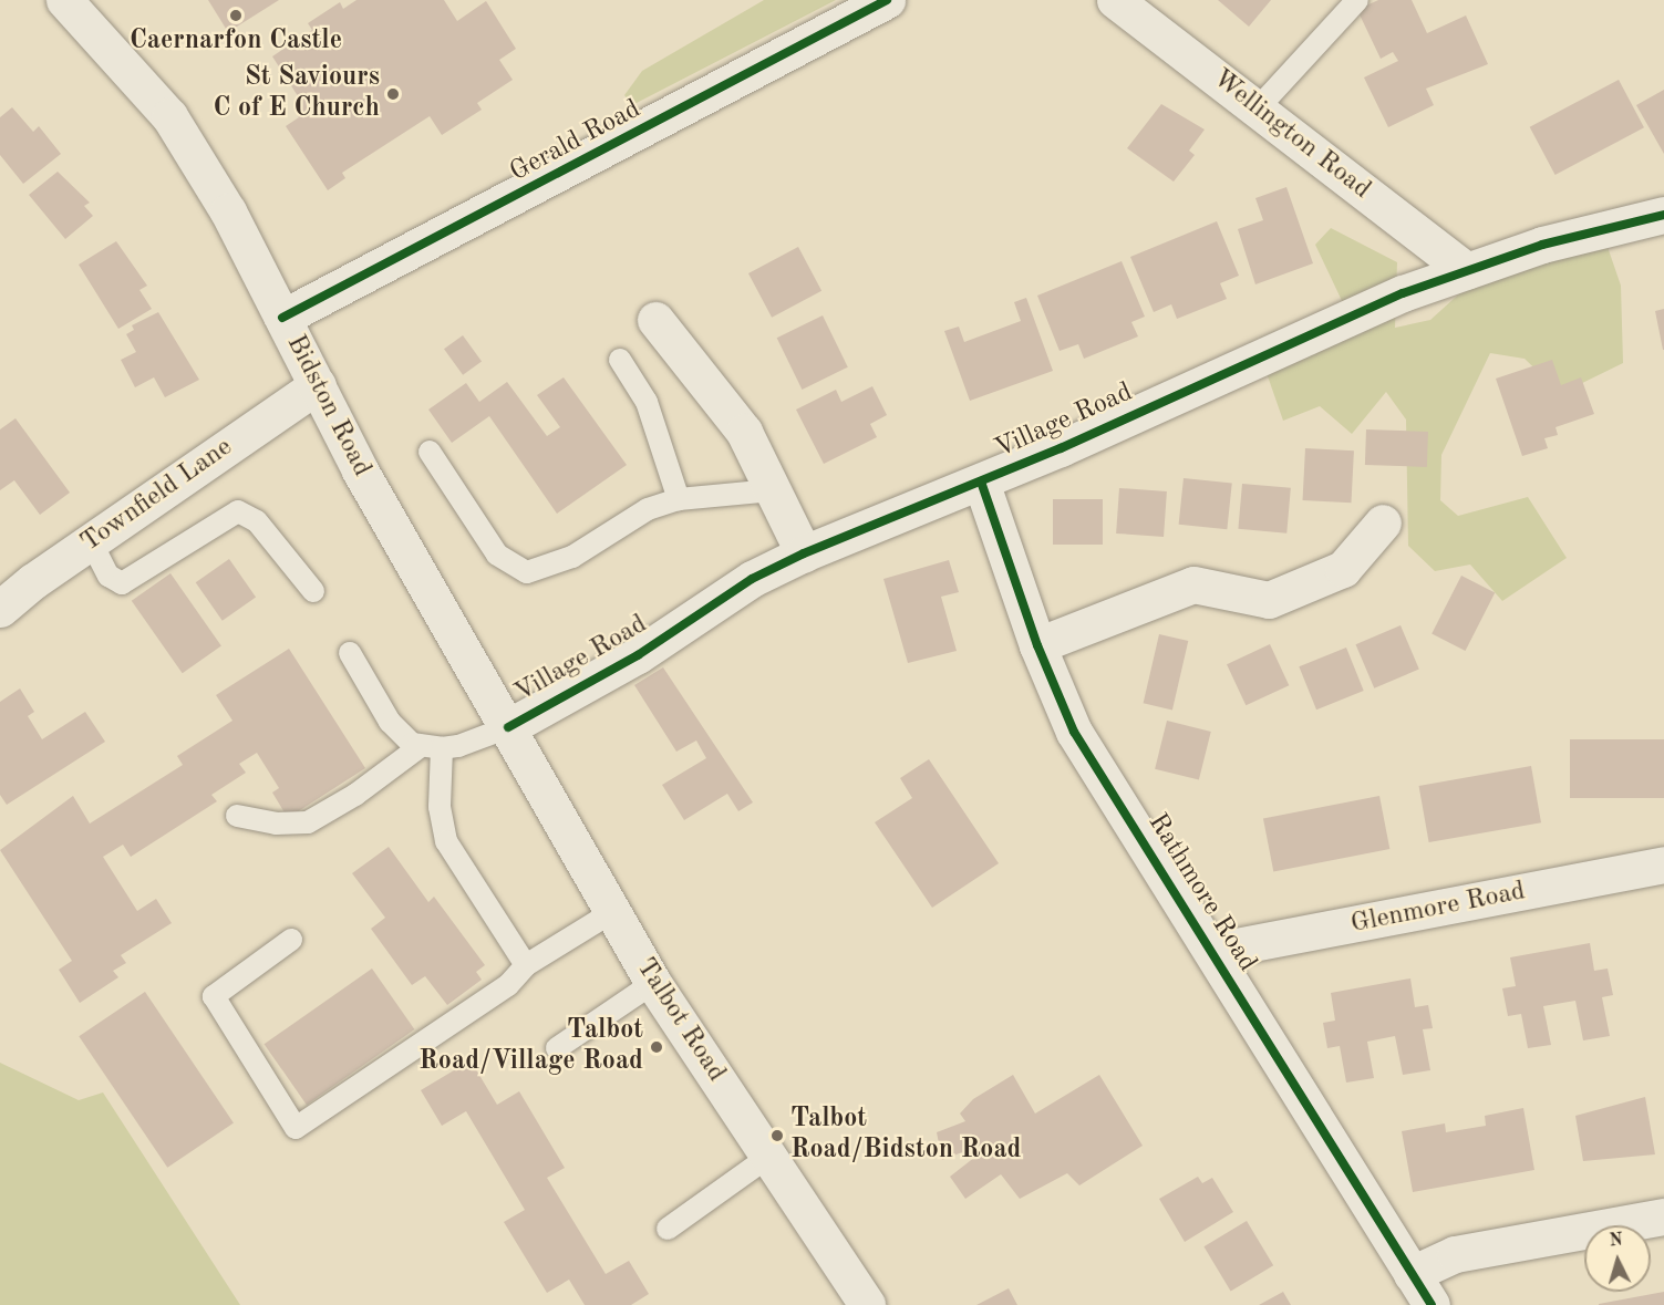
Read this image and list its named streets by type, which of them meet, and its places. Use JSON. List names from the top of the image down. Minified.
{"streets":{"street":["Wellington Road","Gerald Road","Bidston Road","Village Road","Townfield Lane","Rathmore Road","Glenmore Road","Talbot Road"]},"crossings":[["Wellington Road","Village Road"],["Gerald Road","Bidston Road"],["Bidston Road","Village Road"],["Bidston Road","Townfield Lane"],["Bidston Road","Talbot Road"],["Village Road","Rathmore Road"],["Village Road","Talbot Road"],["Rathmore Road","Glenmore Road"]],"places":["Caernarfon Castle","St Saviours C of E Church","Talbot Road/Village Road","Talbot Road/Bidston Road"],"north":"top"}
